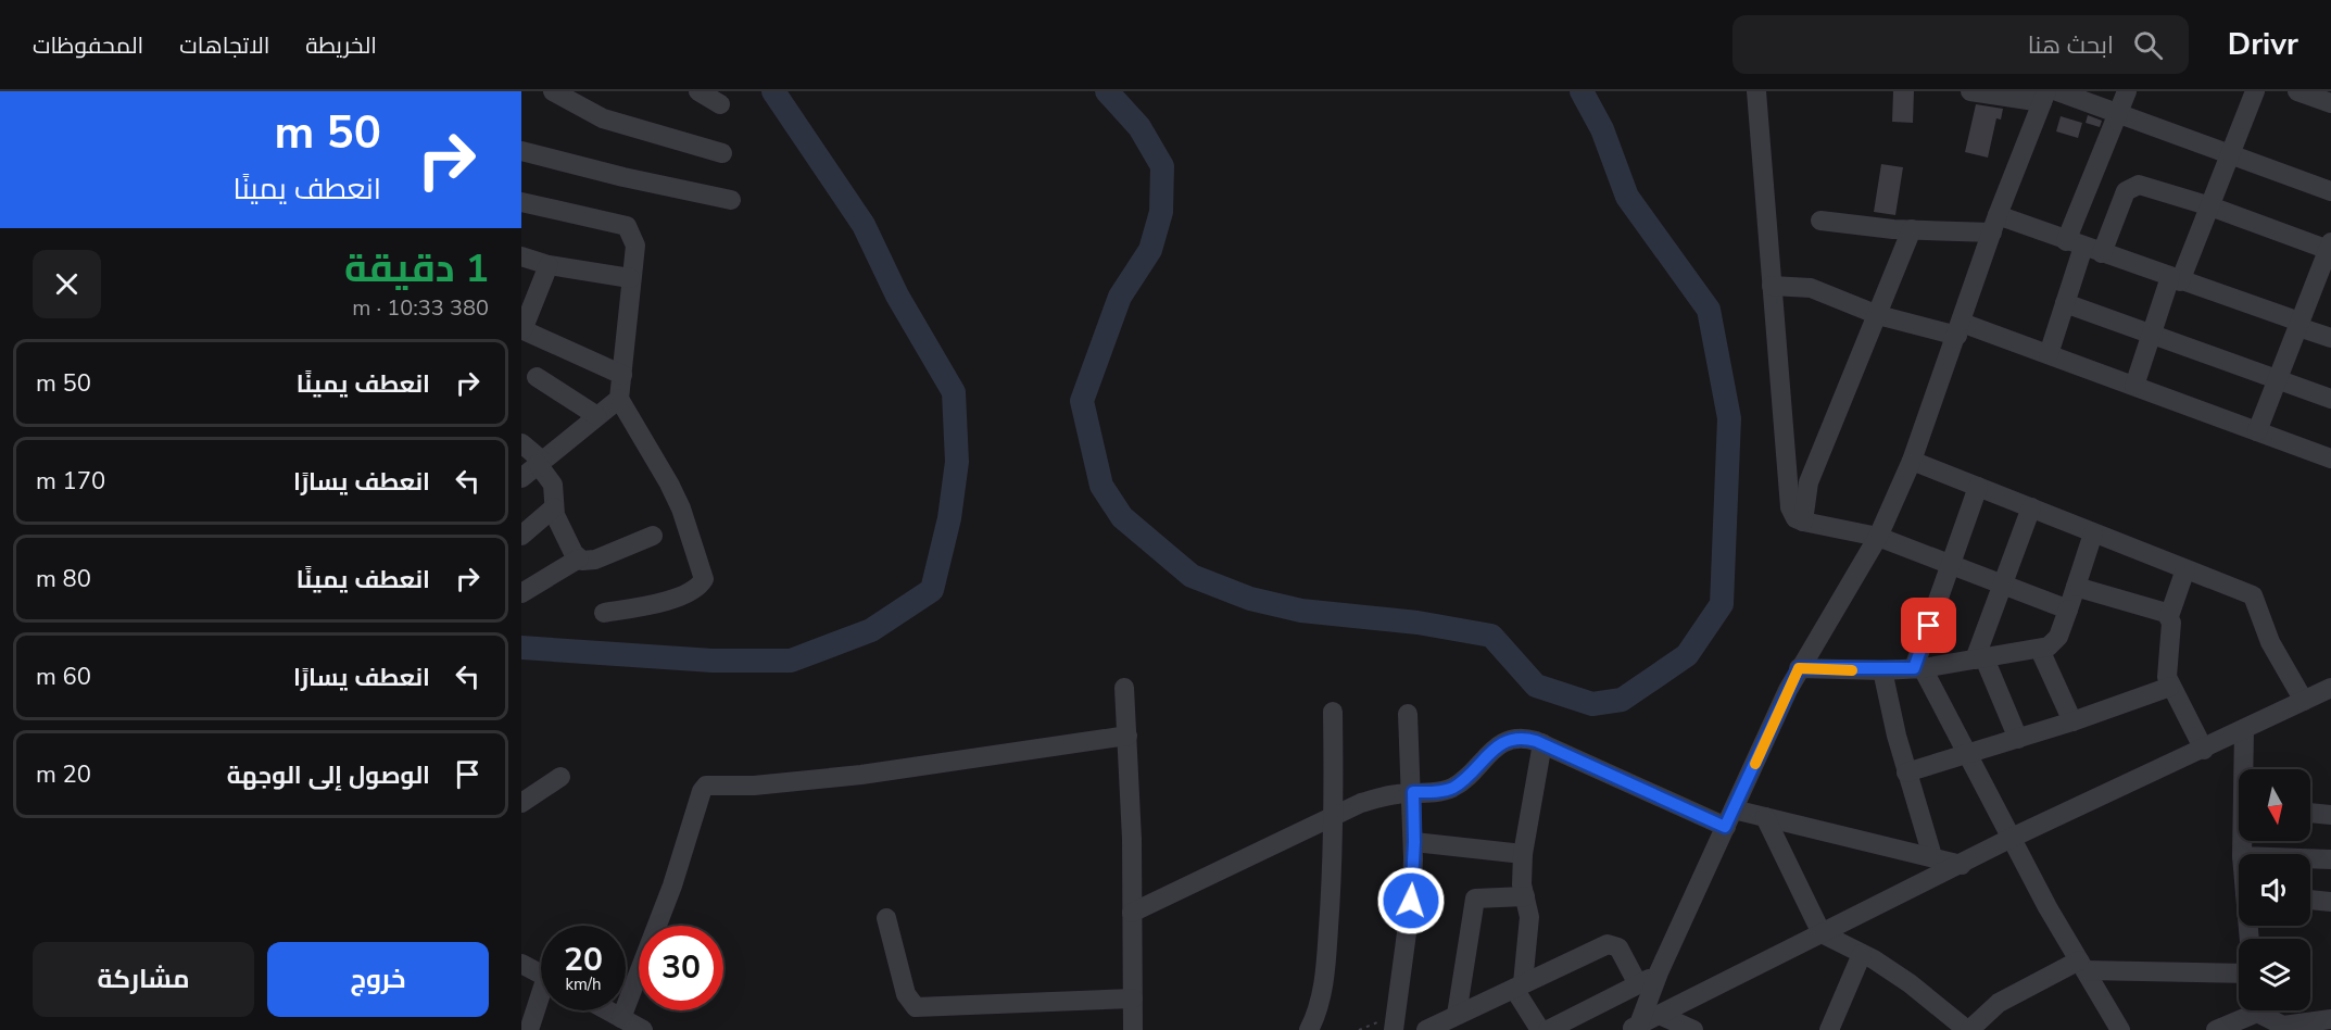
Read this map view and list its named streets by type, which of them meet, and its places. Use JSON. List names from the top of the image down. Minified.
{"north":"bottom","page":{"header":"Drivr","search":"ابحث هنا","nav":["الخريطة","الاتجاهات","المحفوظات"],"turn":["50 m","انعطف يمينًا"],"heading":["1 دقيقة","380 m · 10:33"],"list":[{"name":"انعطف يمينًا","value":"50 m"},{"name":"انعطف يسارًا","value":"170 m"},{"name":"انعطف يمينًا","value":"80 m"},{"name":"انعطف يسارًا","value":"60 m"},{"name":"الوصول إلى الوجهة","value":"20 m"}],"speed":"20 km/h","limit":"30","buttons":["خروج","مشاركة"]}}
